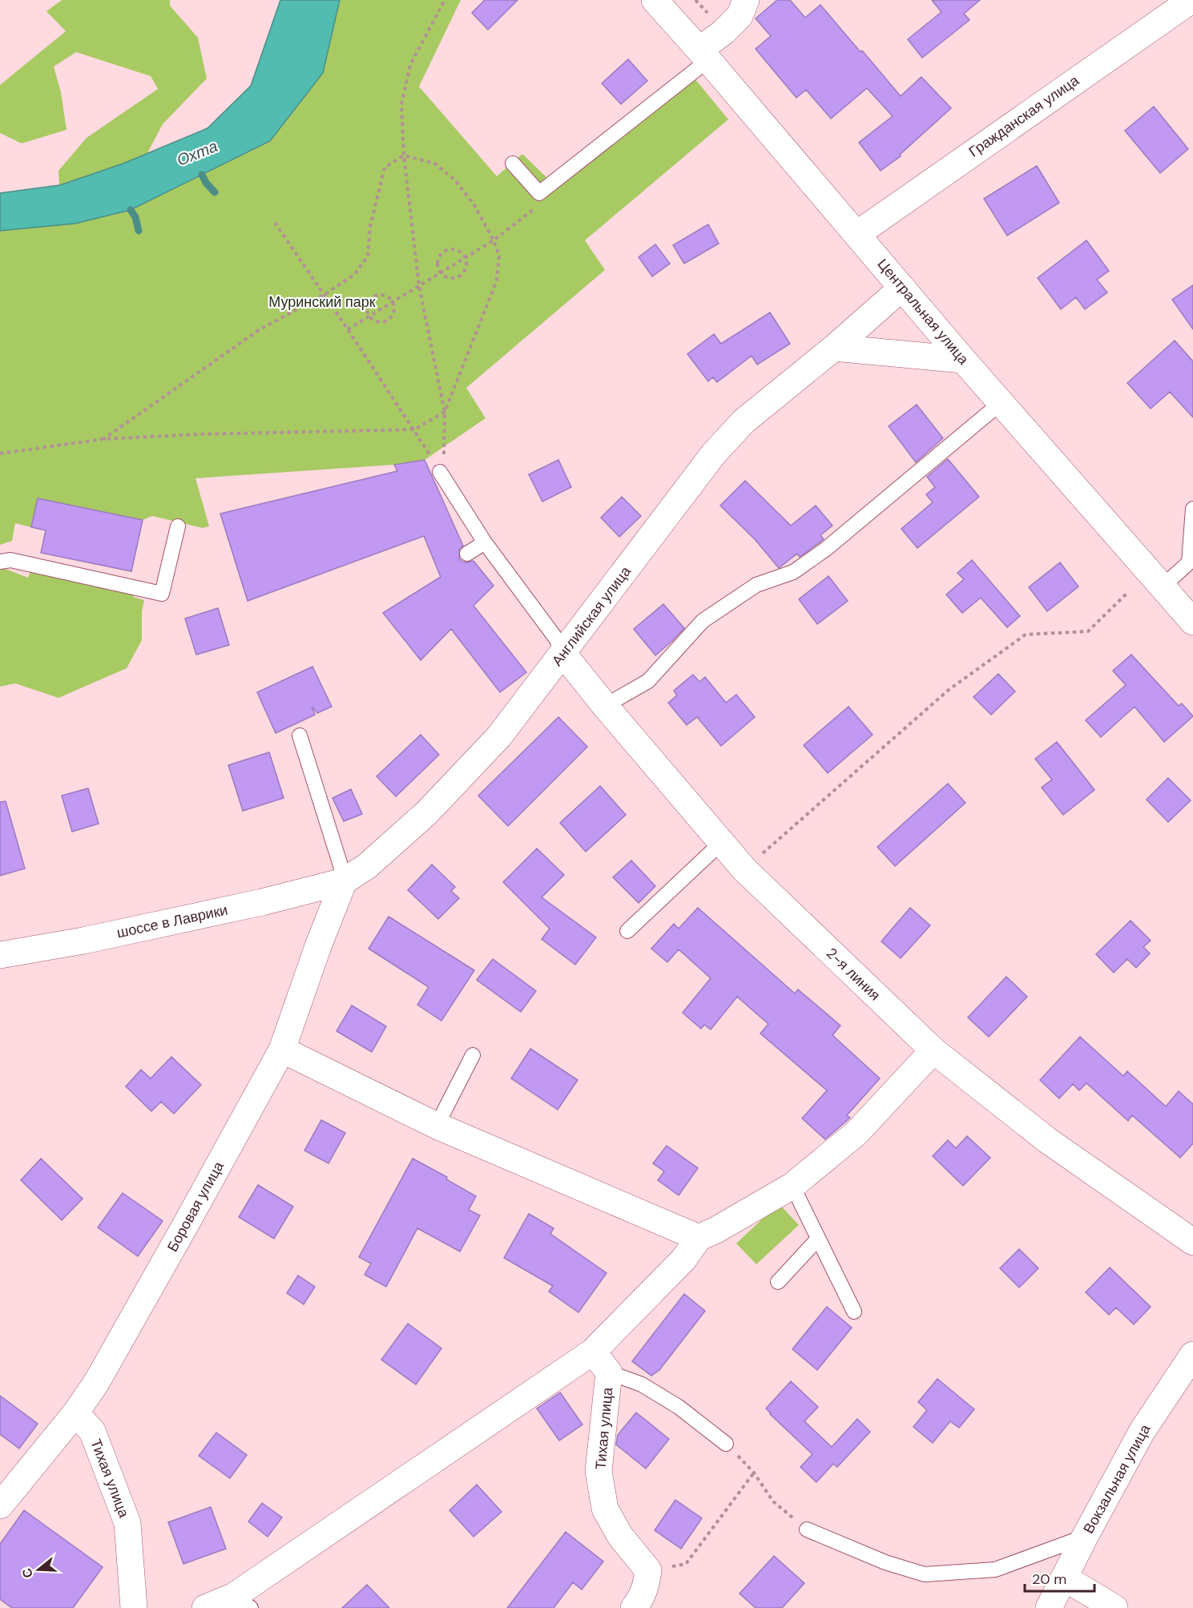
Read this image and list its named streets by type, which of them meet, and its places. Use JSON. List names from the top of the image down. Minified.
{"streets":{"street":["Гражданская улица","Центральная улица","Английская улица","шоссе в Лаврики","2-я линия","Боровая улица","Тихая улица","Вокзальная улица"]},"crossings":[["Гражданская улица","Центральная улица"],["Центральная улица","Английская улица"],["Английская улица","шоссе в Лаврики"],["Английская улица","2-я линия"],["Английская улица","Боровая улица"],["шоссе в Лаврики","Боровая улица"],["Боровая улица","Тихая улица"]],"water":["Охта"],"parks":["Муринский парк"],"scale_bar":"20 m","north":"left"}
